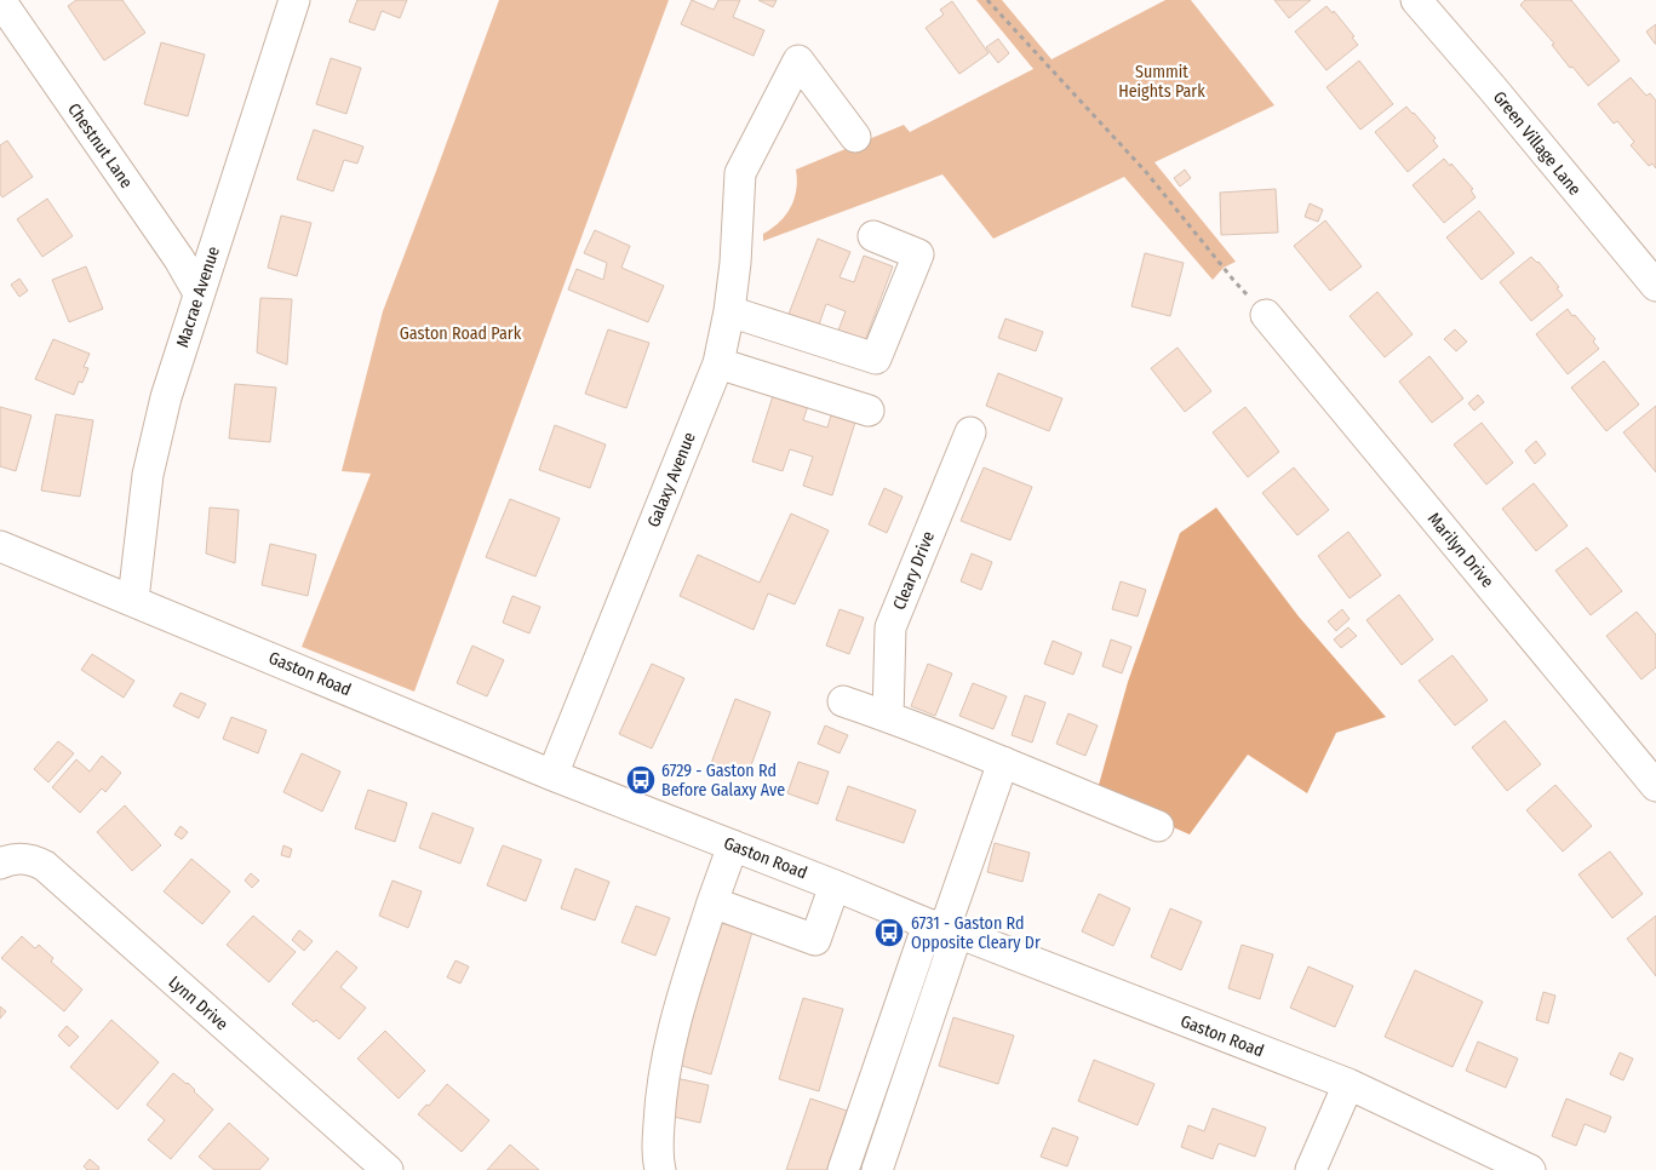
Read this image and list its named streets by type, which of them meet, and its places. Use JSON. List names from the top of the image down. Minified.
{"streets":{"street":["Green Village Lane","Chestnut Lane","Macrae Avenue","Galaxy Avenue","Marilyn Drive","Cleary Drive","Gaston Road","Lynn Drive"]},"crossings":[["Chestnut Lane","Macrae Avenue"],["Macrae Avenue","Gaston Road"],["Galaxy Avenue","Gaston Road"]],"parks":["Summit Heights Park","Gaston Road Park"],"places":{"bus stop":["6729 - Gaston Rd Before Galaxy Ave","6731 - Gaston Rd Opposite Cleary Dr"]}}
